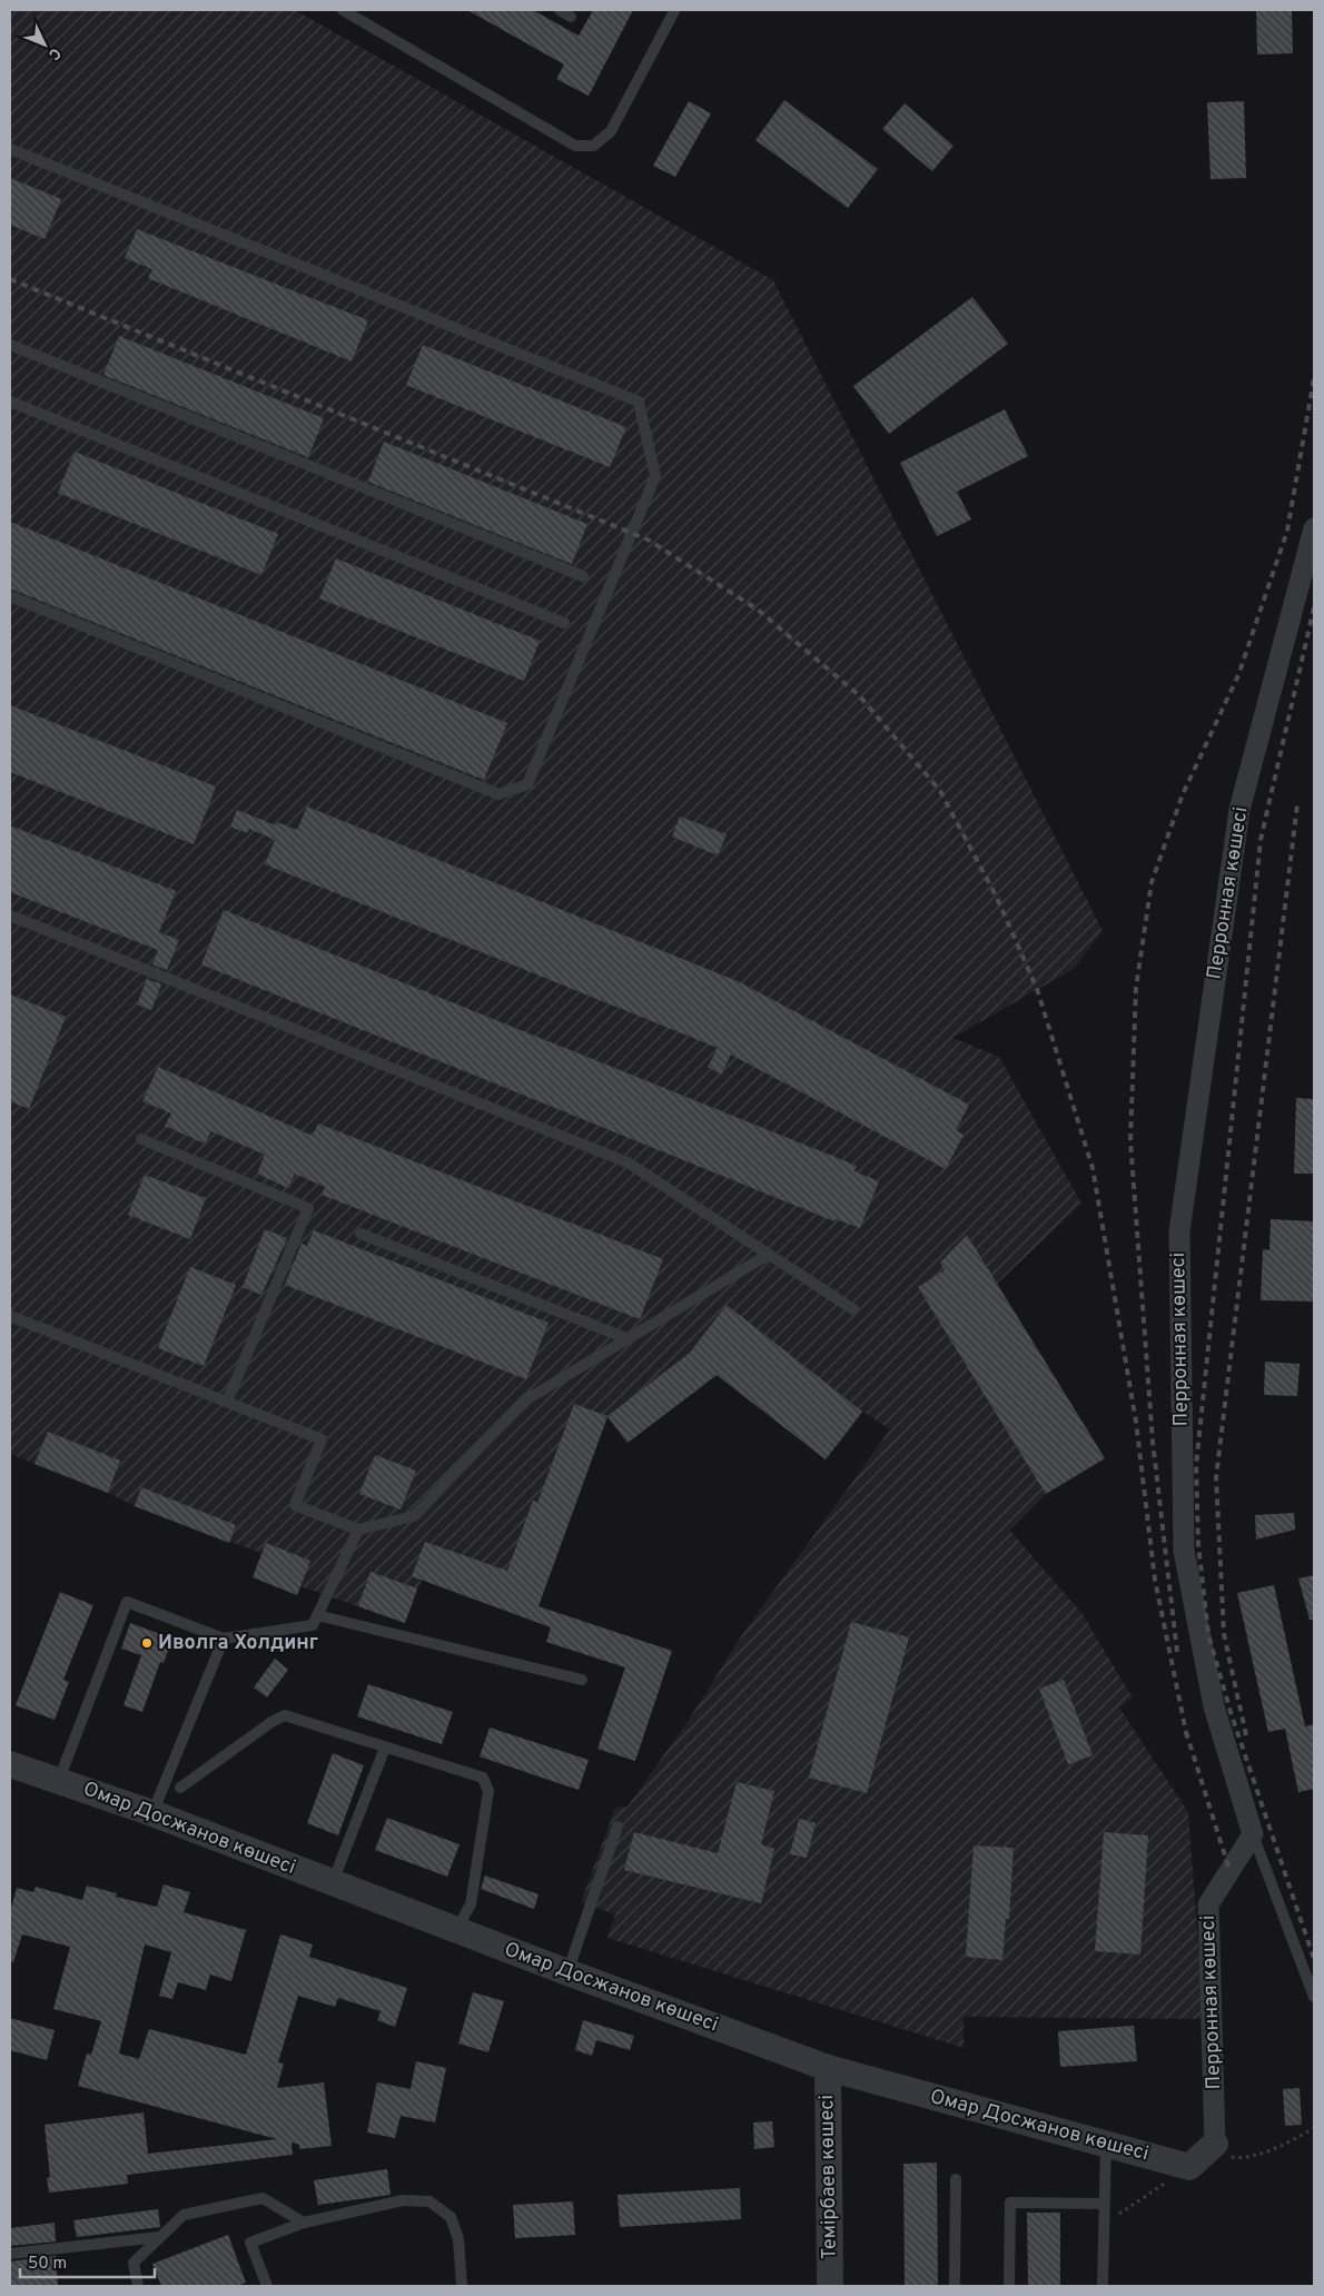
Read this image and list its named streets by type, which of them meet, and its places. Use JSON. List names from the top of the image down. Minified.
{"streets":{"street":["Перронная көшесі","Омар Досжанов көшесі","Темірбаев көшесі"]},"crossings":[["Омар Досжанов көшесі","Темірбаев көшесі"]],"places":["Иволга Холдинг"],"scale_bar":"50 m","north":"bottom right"}
